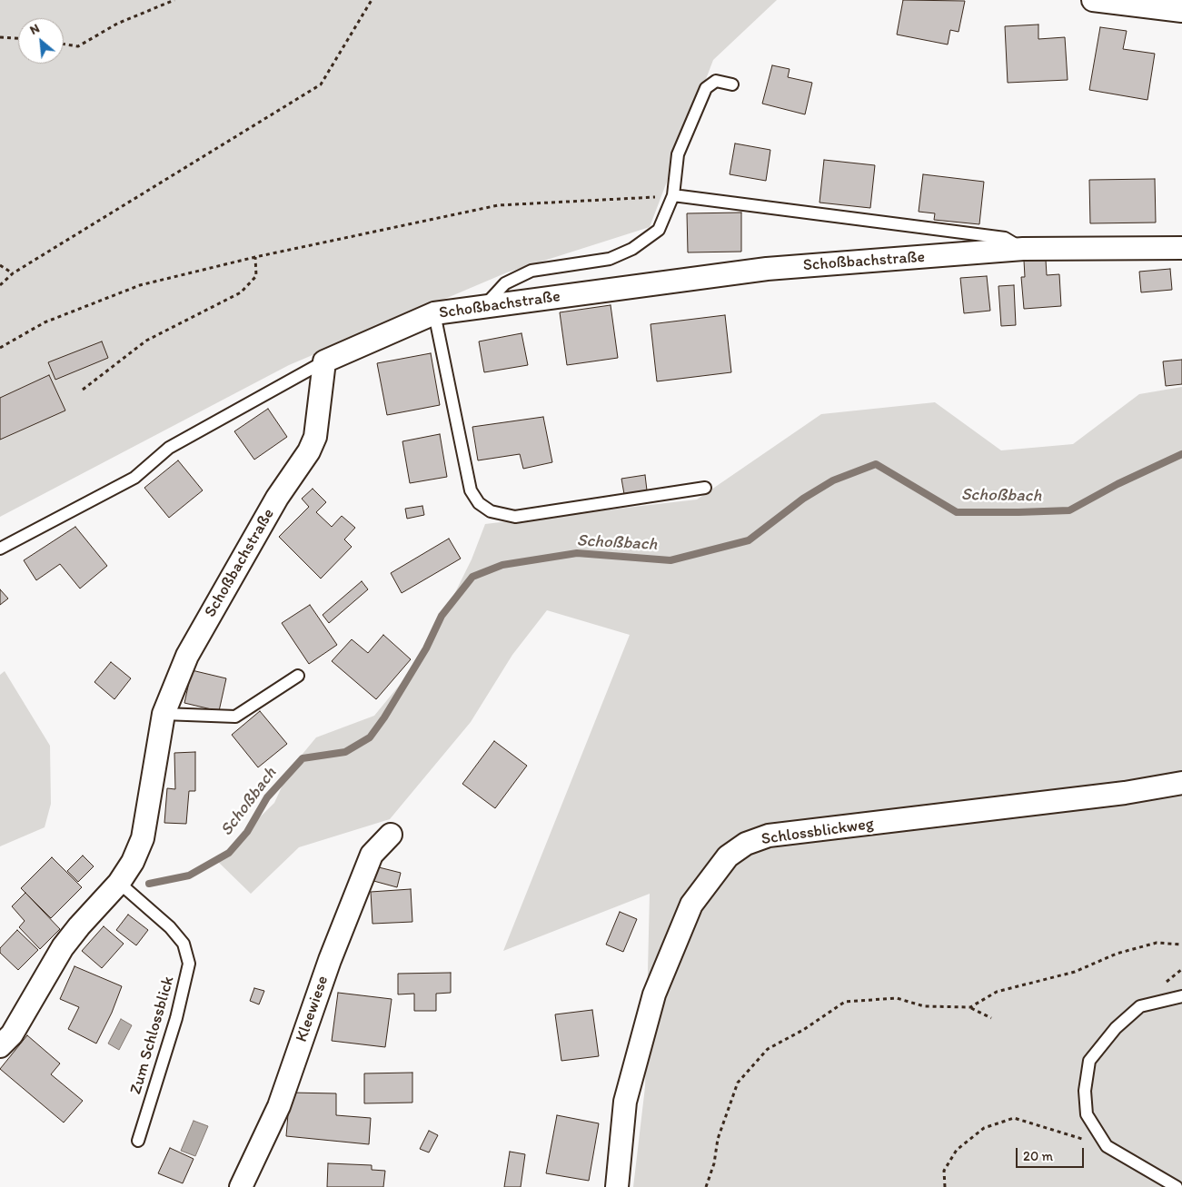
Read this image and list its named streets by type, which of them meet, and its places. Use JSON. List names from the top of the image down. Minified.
{"streets":{"street":["Schoßbachstraße","Schlossblickweg","Kleewiese"],"lane":["Zum Schlossblick"]},"crossings":[["Schoßbachstraße","Zum Schlossblick"]],"water":["Schoßbach"],"scale_bar":"20 m","north":"top left"}
